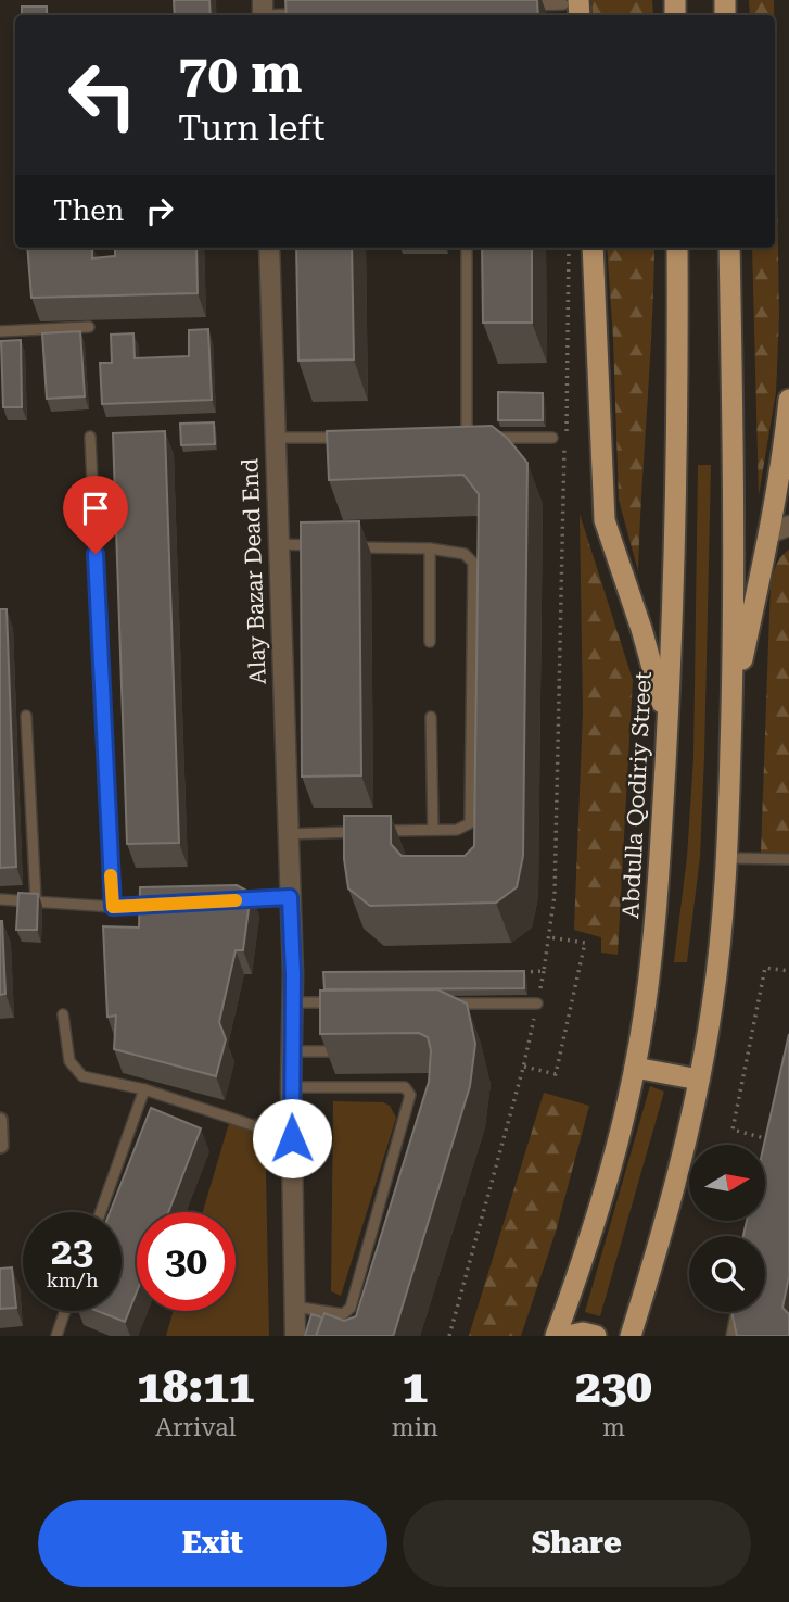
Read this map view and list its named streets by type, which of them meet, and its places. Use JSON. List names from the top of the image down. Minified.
{"streets":{"main road":["Abdulla Qodiriy Street"],"street":["Alay Bazar Dead End"]},"north":"right","page":{"turn":["70 m","Turn left"],"then":"Then","speed":"23 km/h","limit":"30","eta":["18:11","Arrival","1","min","230","m"],"buttons":["Exit","Share"]}}
